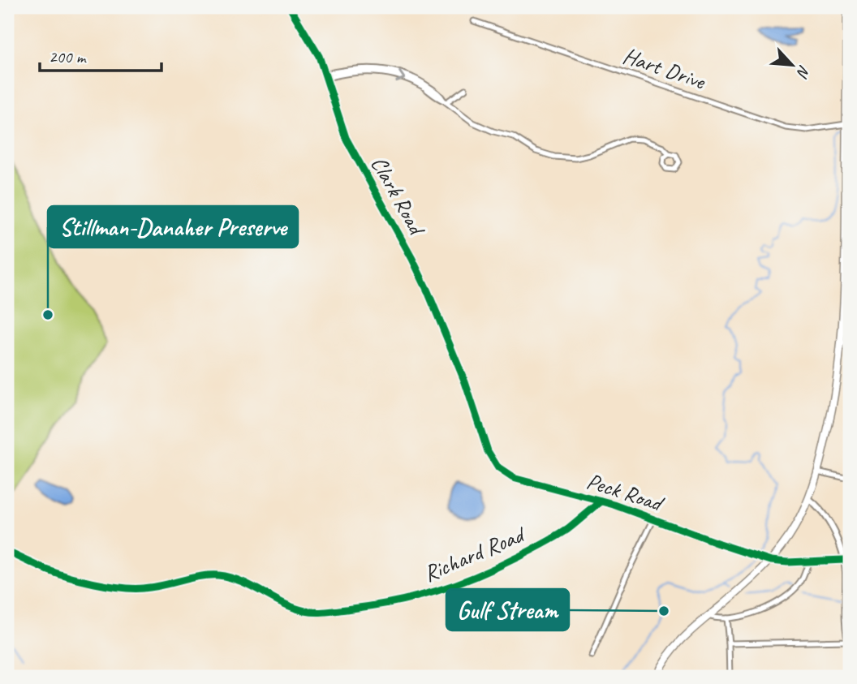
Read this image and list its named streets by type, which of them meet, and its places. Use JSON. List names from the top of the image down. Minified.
{"streets":{"street":["Hart Drive","Clark Road","Peck Road","Richard Road"]},"crossings":[["Clark Road","Peck Road"],["Peck Road","Richard Road"]],"places":["Stillman-Danaher Preserve","Gulf Stream"],"scale_bar":"200 m","north":"bottom right"}
